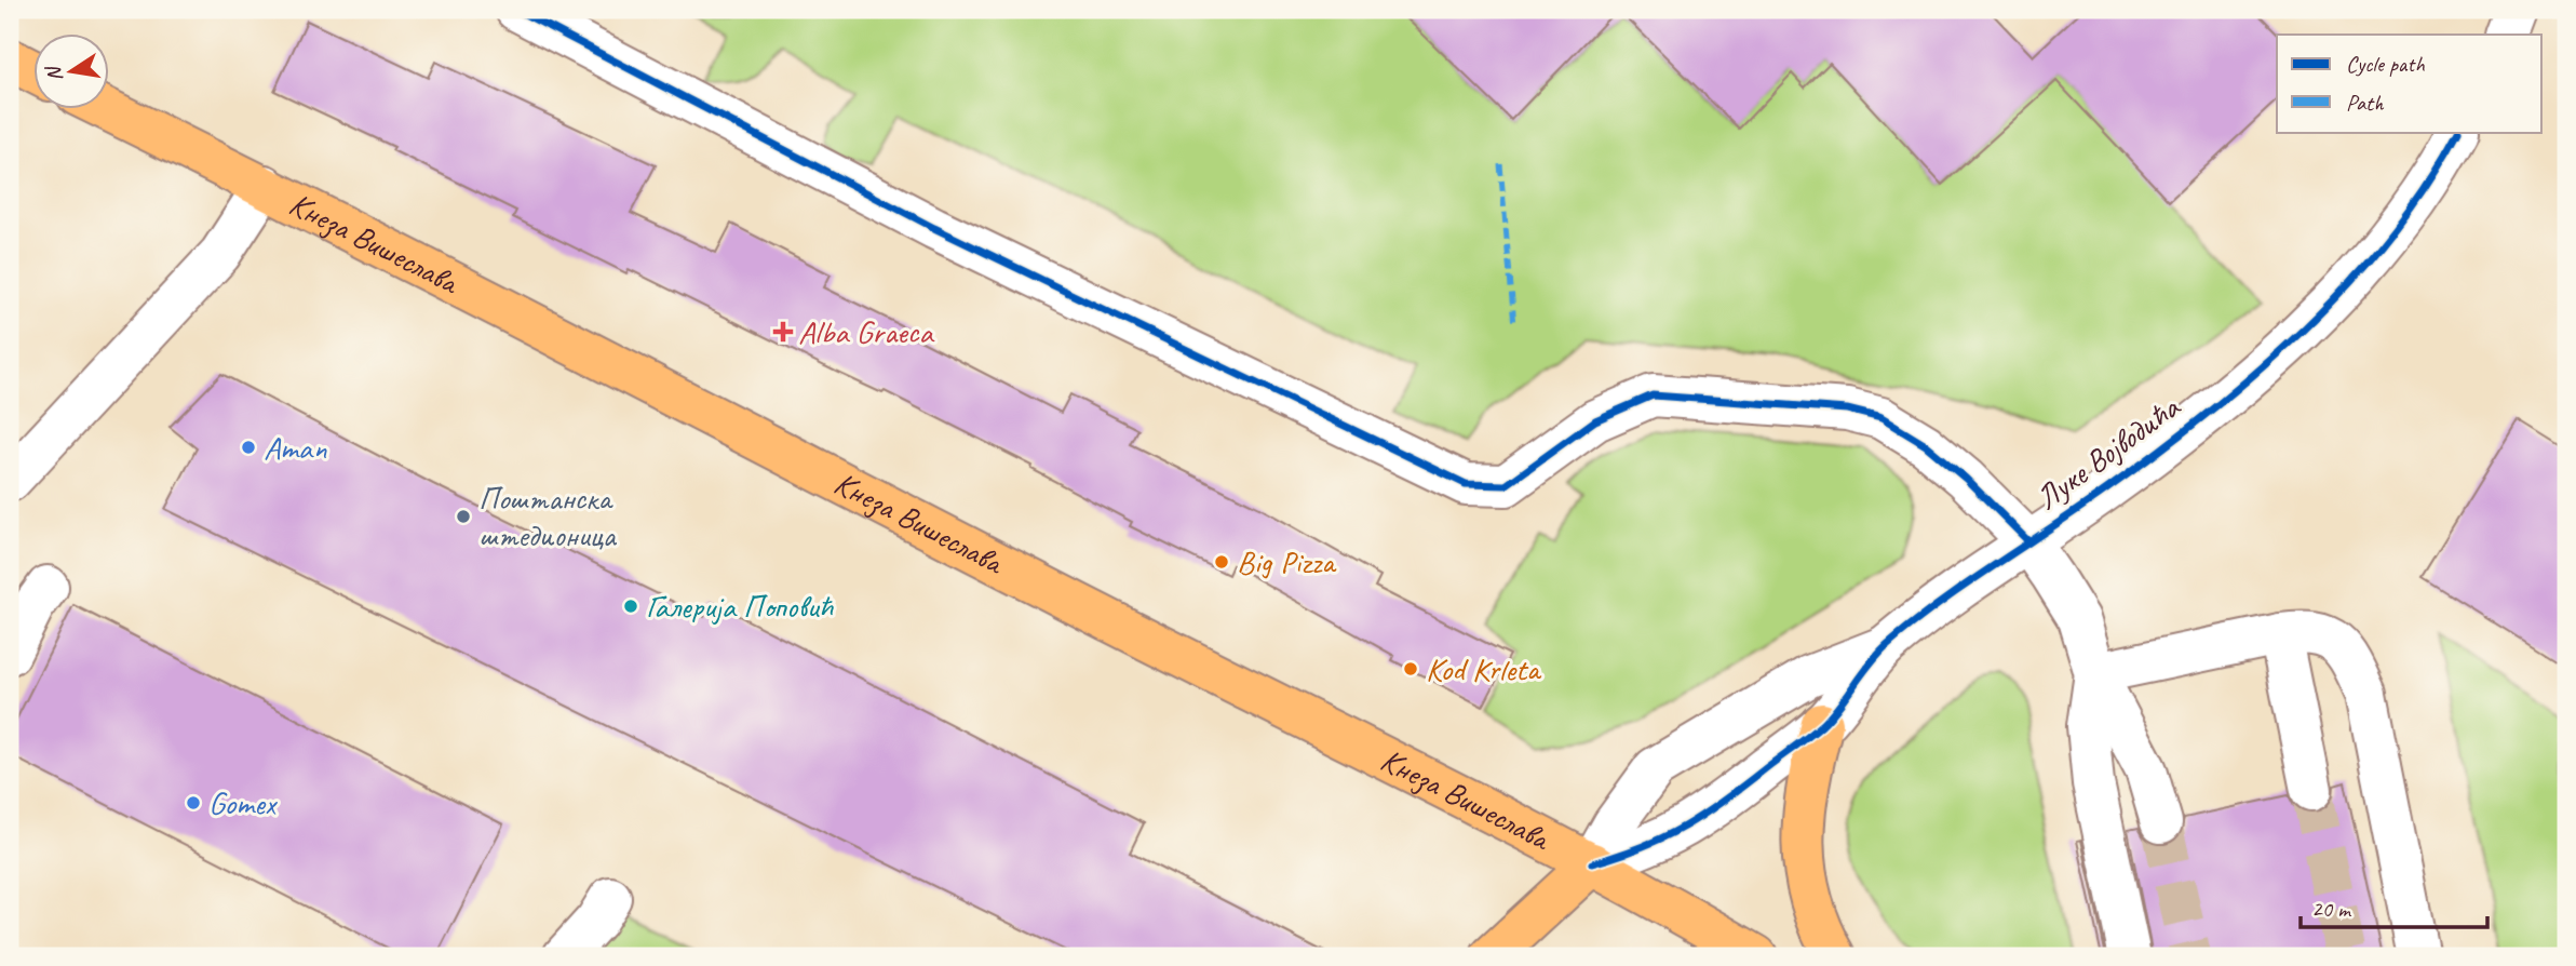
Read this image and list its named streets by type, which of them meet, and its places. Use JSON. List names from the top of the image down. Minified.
{"streets":{"main road":["Кнеза Вишеслава"],"street":["Луке Војводића"]},"crossings":[["Кнеза Вишеслава","Луке Војводића"]],"places":{"health":["Alba Graeca"],"other":["Aman","Поштанска штедионица","Big Pizza","Галерија Поповић","Kod Krleta","Gomex"]},"legend":["Cycle path","Path"],"scale_bar":"20 m","north":"left"}
